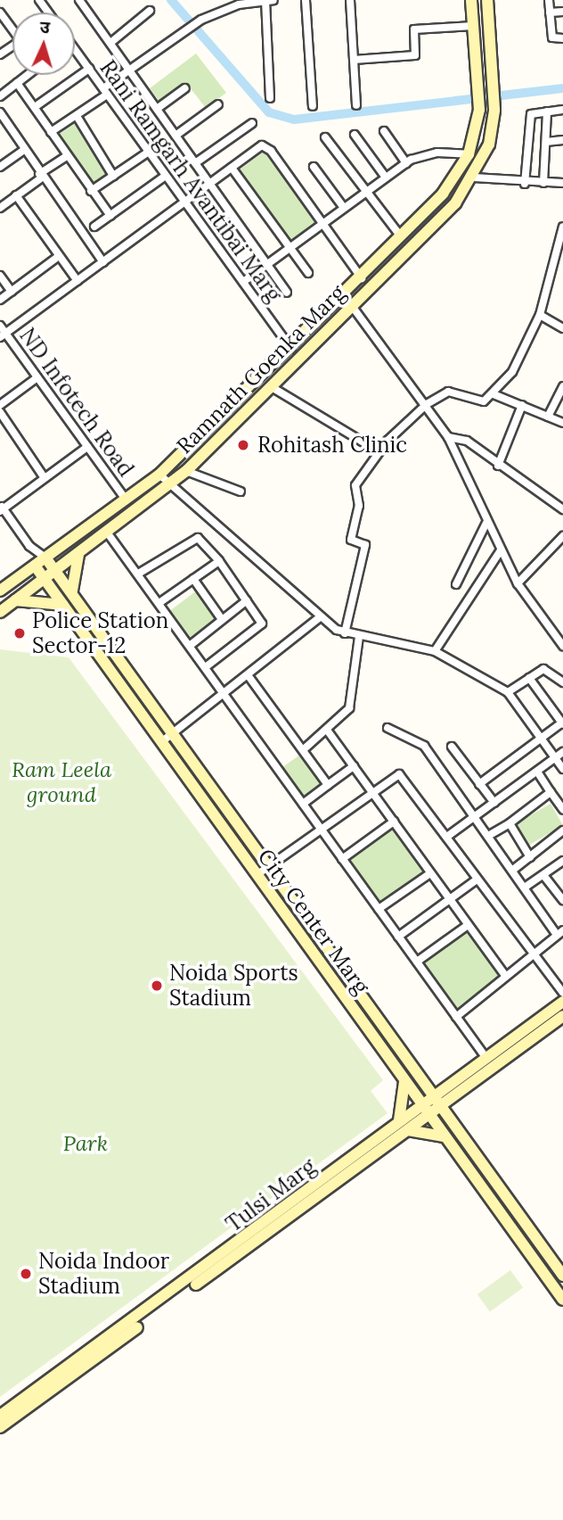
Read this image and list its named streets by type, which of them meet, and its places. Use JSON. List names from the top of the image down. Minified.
{"streets":{"street":["Rani Ramgarh Avantibai Marg","Ramnath Goenka Marg","ND Infotech Road","City Center Marg","Tulsi Marg"]},"crossings":[["Rani Ramgarh Avantibai Marg","Ramnath Goenka Marg"],["Ramnath Goenka Marg","ND Infotech Road"],["Ramnath Goenka Marg","City Center Marg"],["City Center Marg","Tulsi Marg"]],"parks":["Ram Leela ground","Park"],"places":["Rohitash Clinic","Police Station Sector-12","Noida Sports Stadium","Noida Indoor Stadium"],"north":"top"}
